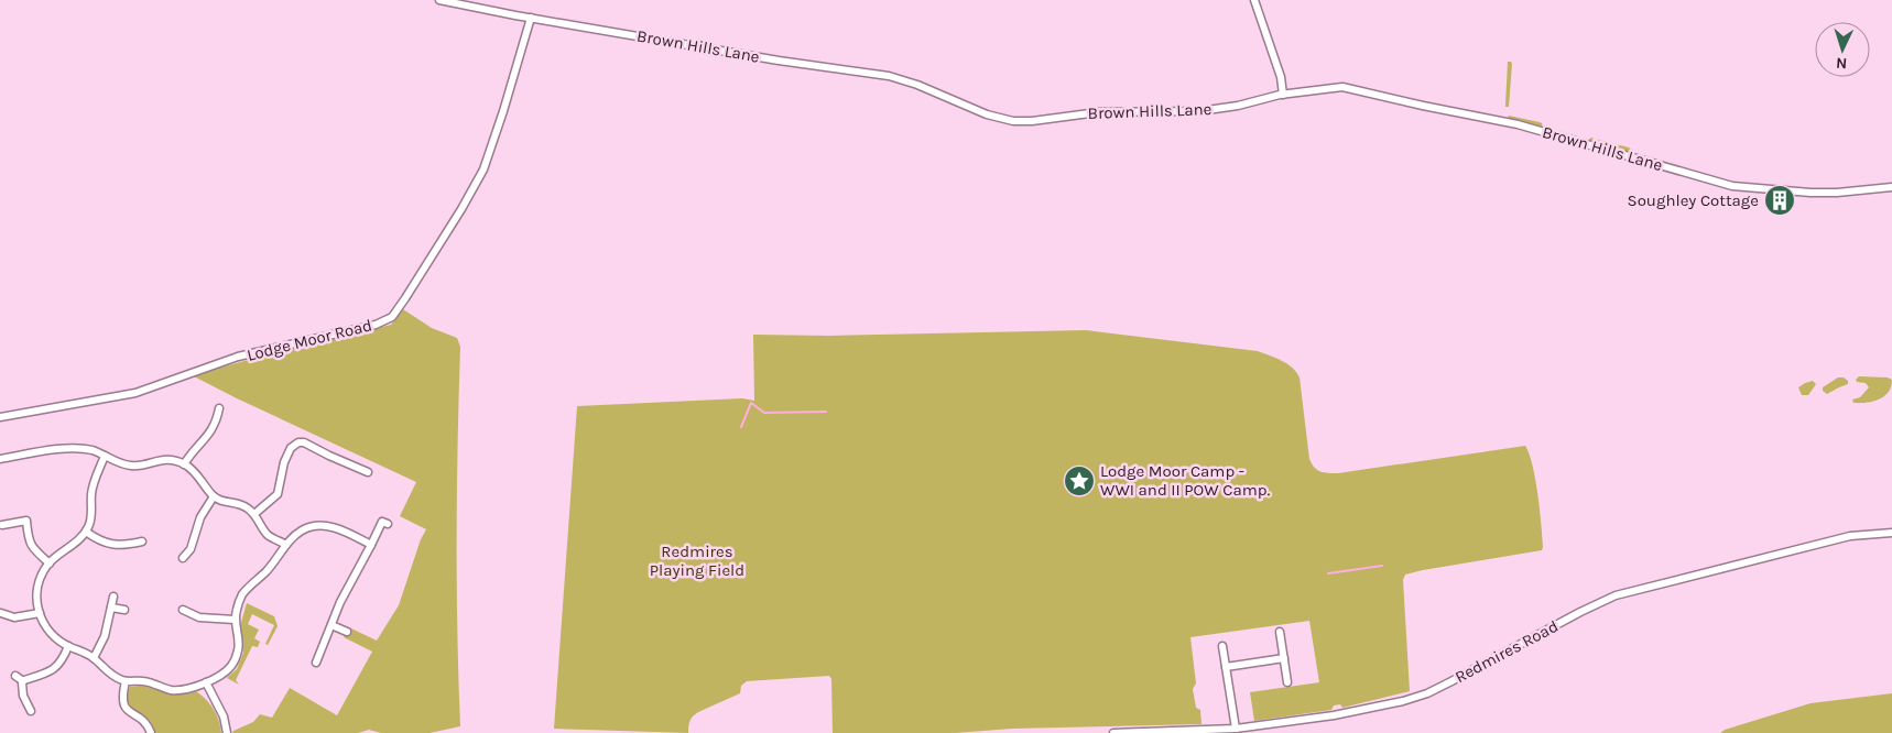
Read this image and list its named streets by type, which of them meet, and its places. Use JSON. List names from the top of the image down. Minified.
{"streets":{"street":["Brown Hills Lane","Lodge Moor Road","Redmires Road"]},"crossings":[["Brown Hills Lane","Lodge Moor Road"]],"parks":["Redmires Playing Field"],"places":{"building":["Soughley Cottage"],"place":["Lodge Moor Camp - WWI and II POW Camp."]},"north":"bottom"}
